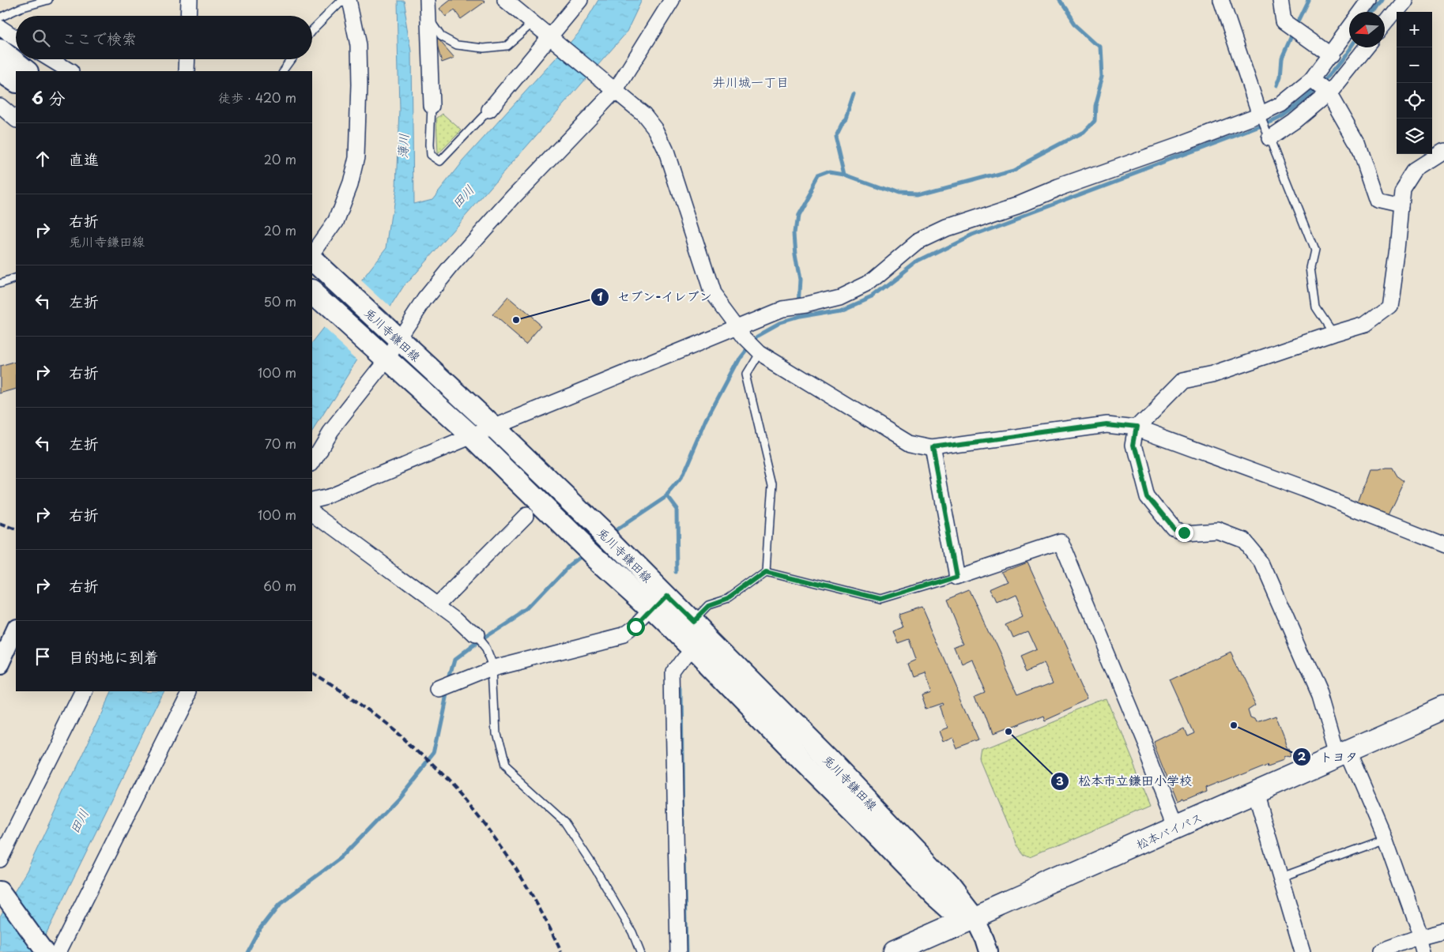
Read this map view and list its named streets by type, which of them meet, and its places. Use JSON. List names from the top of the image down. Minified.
{"streets":{"highway":["松本バイパス"],"main road":["兎川寺鎌田線"]},"crossings":[["兎川寺鎌田線","松本バイパス"]],"districts":["井川城一丁目"],"water":["薄川","田川"],"places":["セブン-イレブン","トヨタ","松本市立鎌田小学校"],"north":"left","page":{"map_buttons":["+","−"],"search":"ここで検索","heading":["6 分","徒歩 · 420 m"],"list":[["直進","20 m"],["右折","兎川寺鎌田線","20 m"],["左折","50 m"],["右折","100 m"],["左折","70 m"],["右折","100 m"],["右折","60 m"],"目的地に到着"]}}
